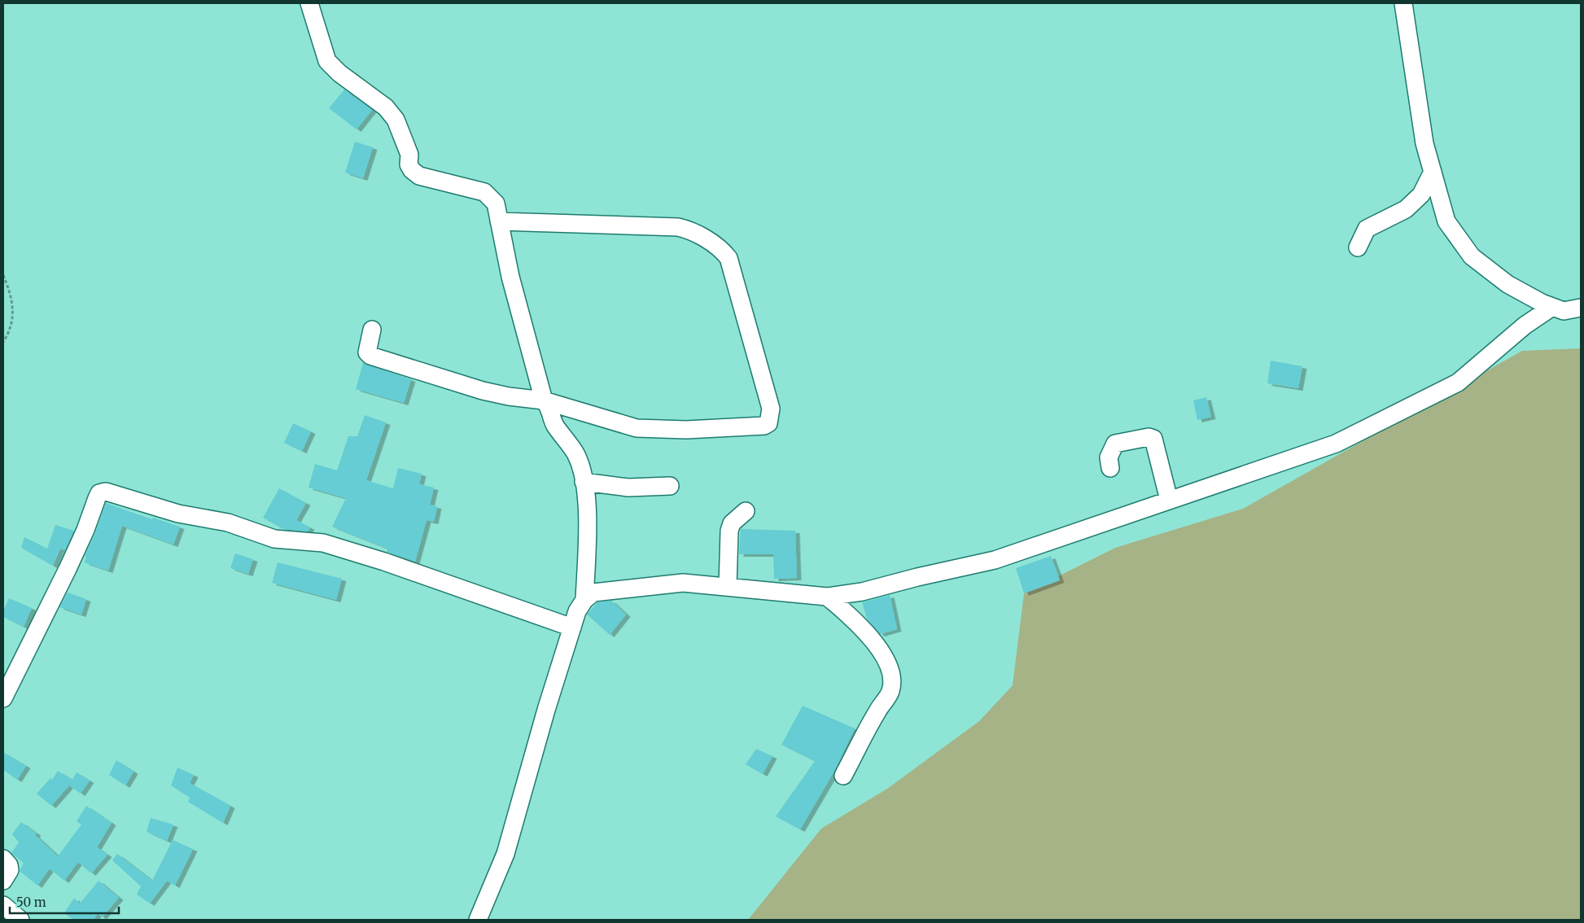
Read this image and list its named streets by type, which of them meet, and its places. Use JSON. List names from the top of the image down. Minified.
{"scale_bar":"50 m"}
